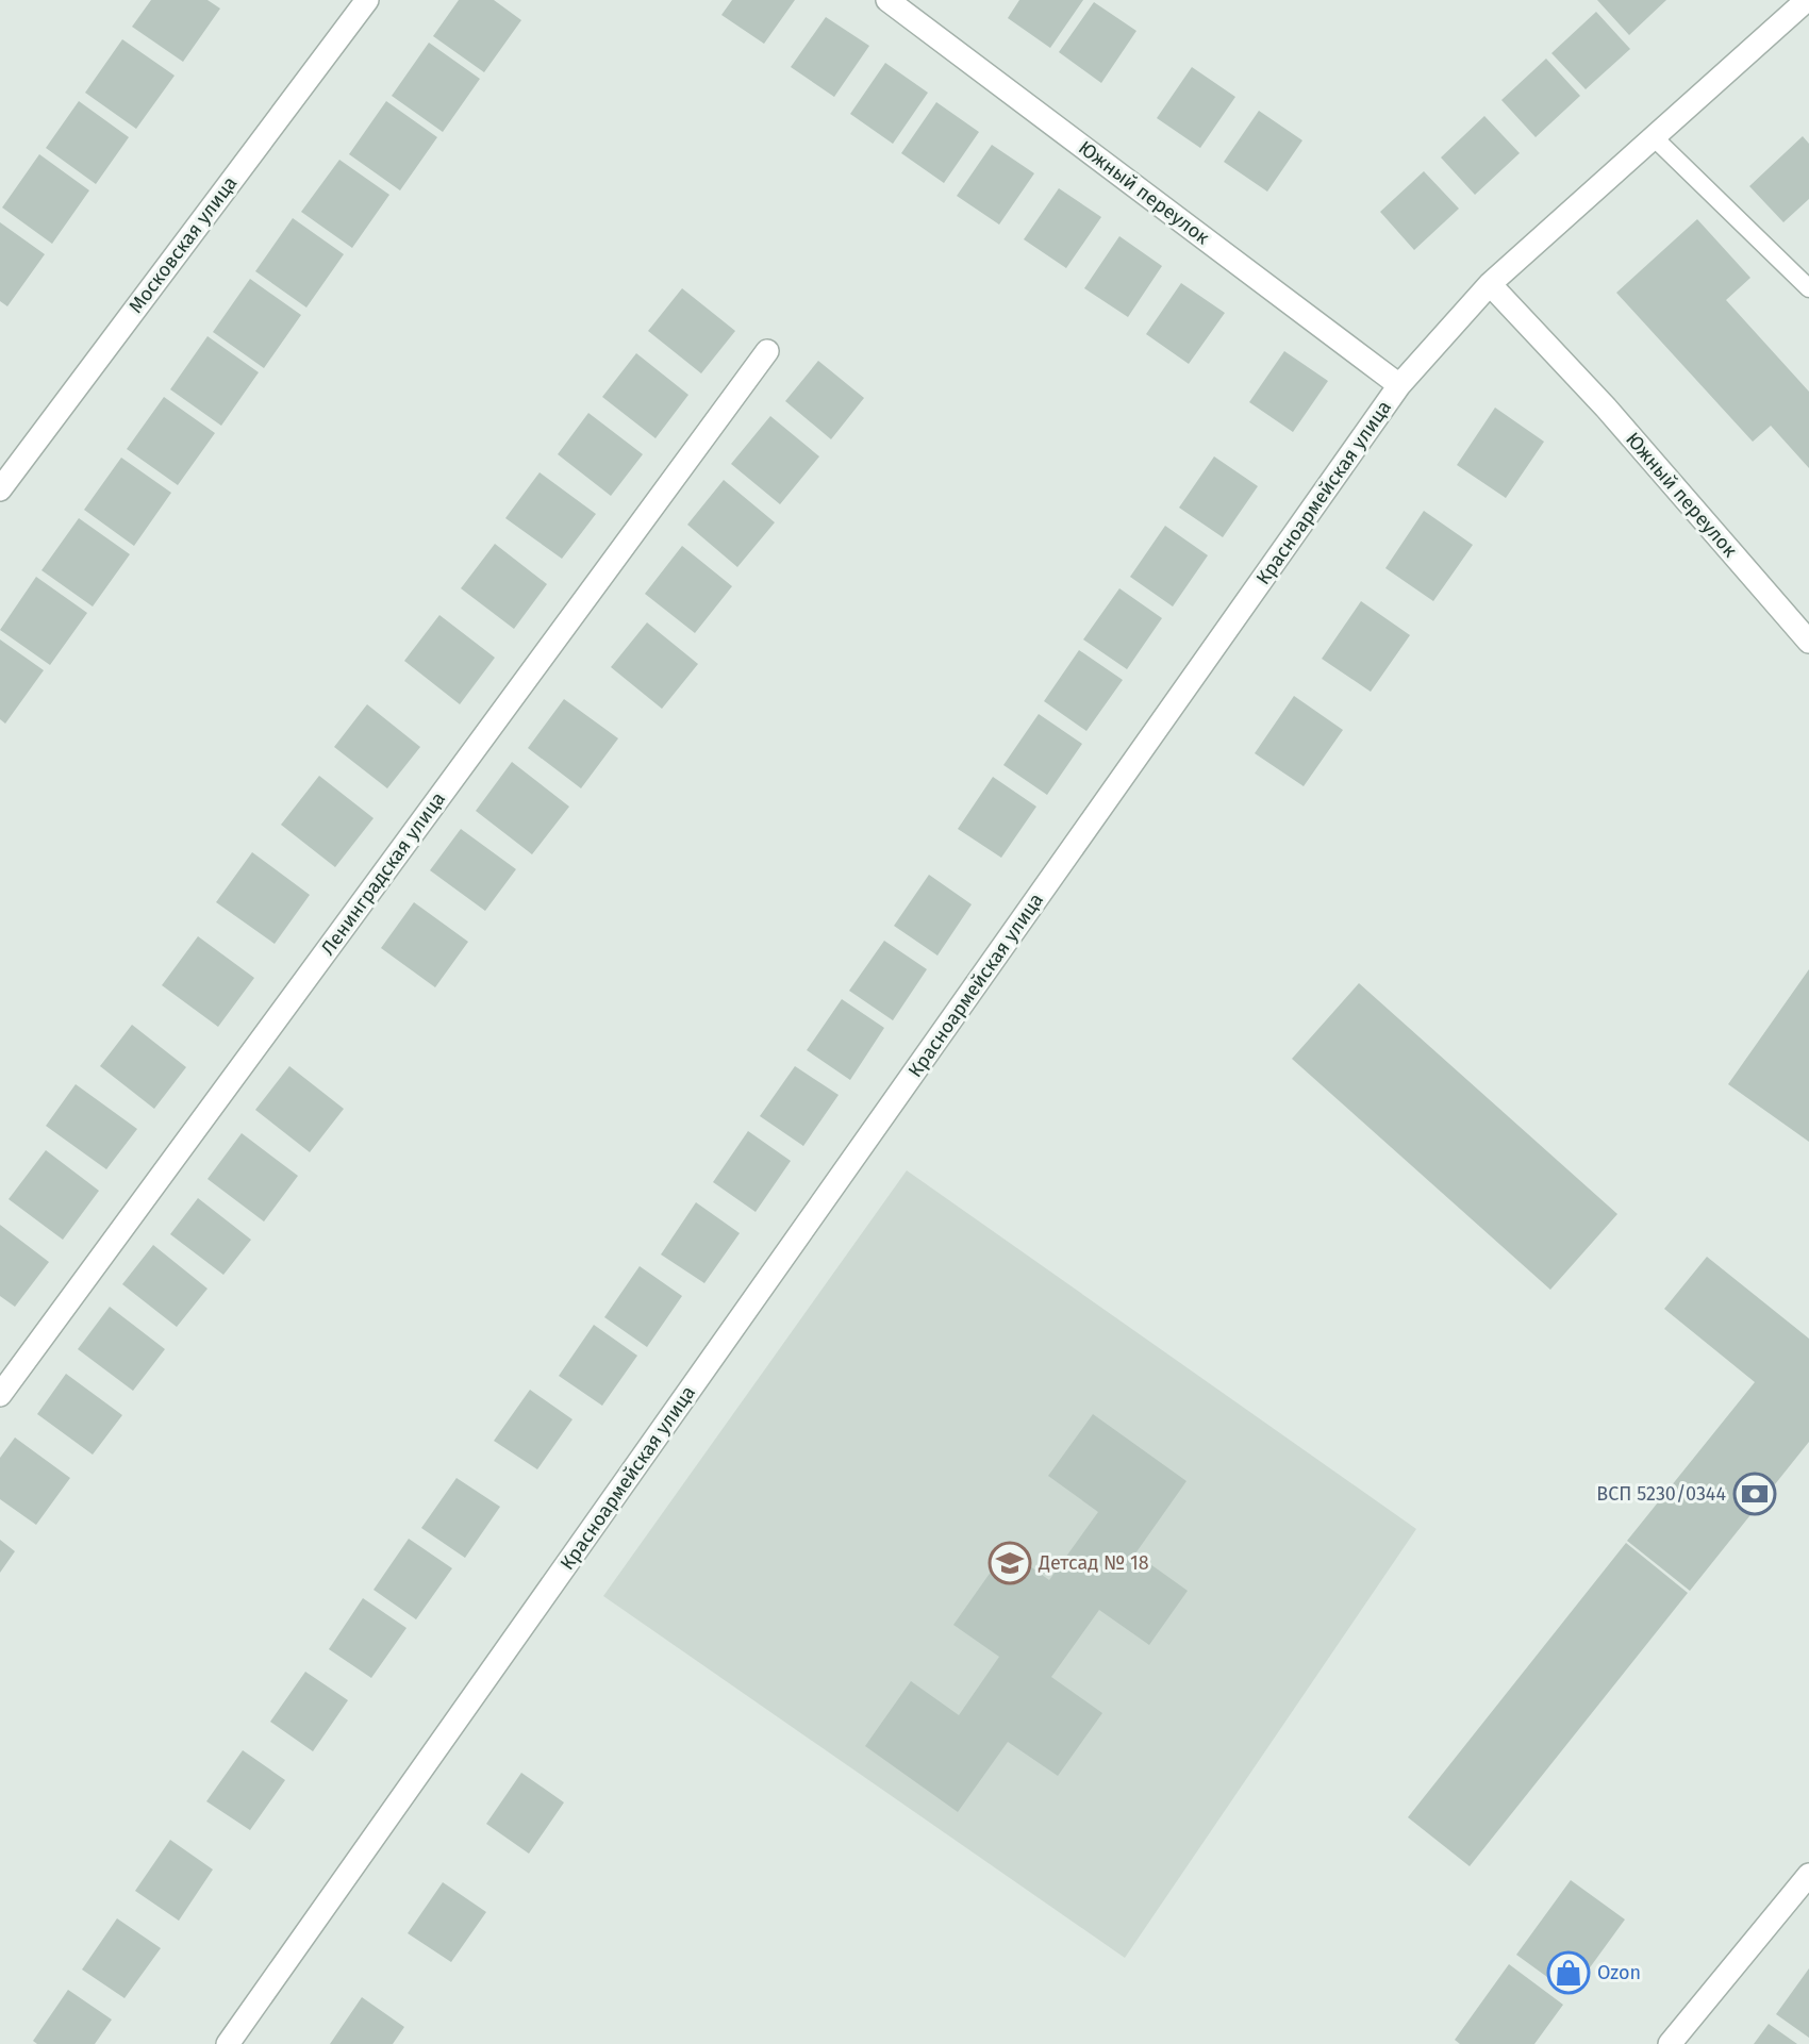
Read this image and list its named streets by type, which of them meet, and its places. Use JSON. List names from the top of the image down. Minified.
{"streets":{"street":["Южный переулок","Московская улица","Красноармейская улица","Ленинградская улица"]},"crossings":[["Южный переулок","Красноармейская улица"]],"places":{"bank":["ВСП 5230/0344"],"school or university":["Детсад № 18"],"shop":["Ozon"]}}
